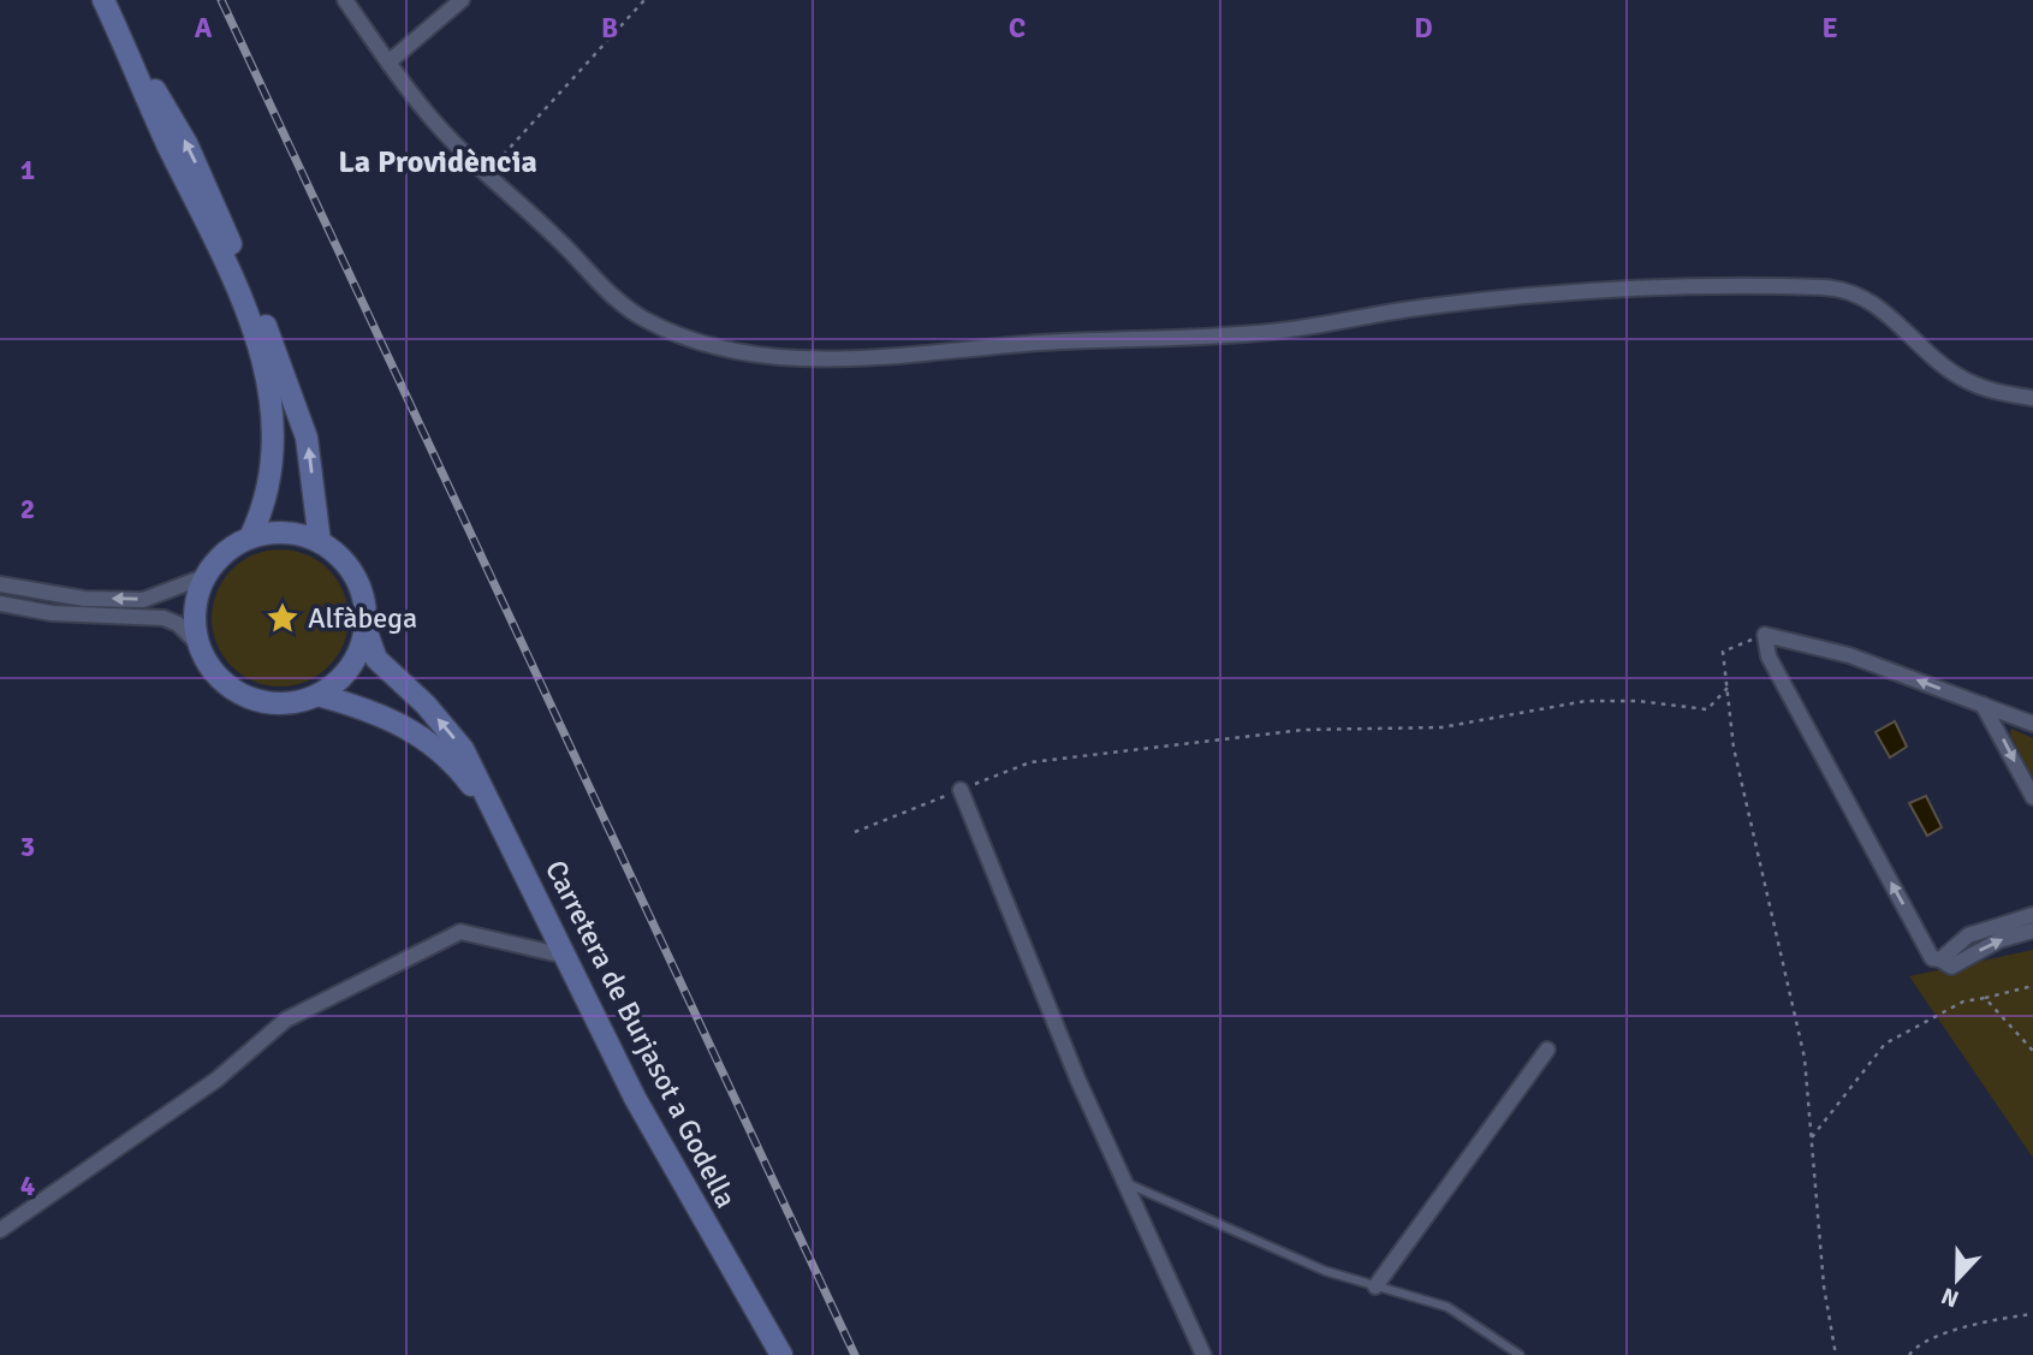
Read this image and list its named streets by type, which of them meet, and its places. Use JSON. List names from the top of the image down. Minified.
{"streets":{"street":["Carretera de Burjasot a Godella"]},"districts":["La Providència"],"places":{"place":["Alfàbega"]},"north":"bottom","grid":{"columns":["A","B","C","D","E"],"rows":["1","2","3","4"]}}
